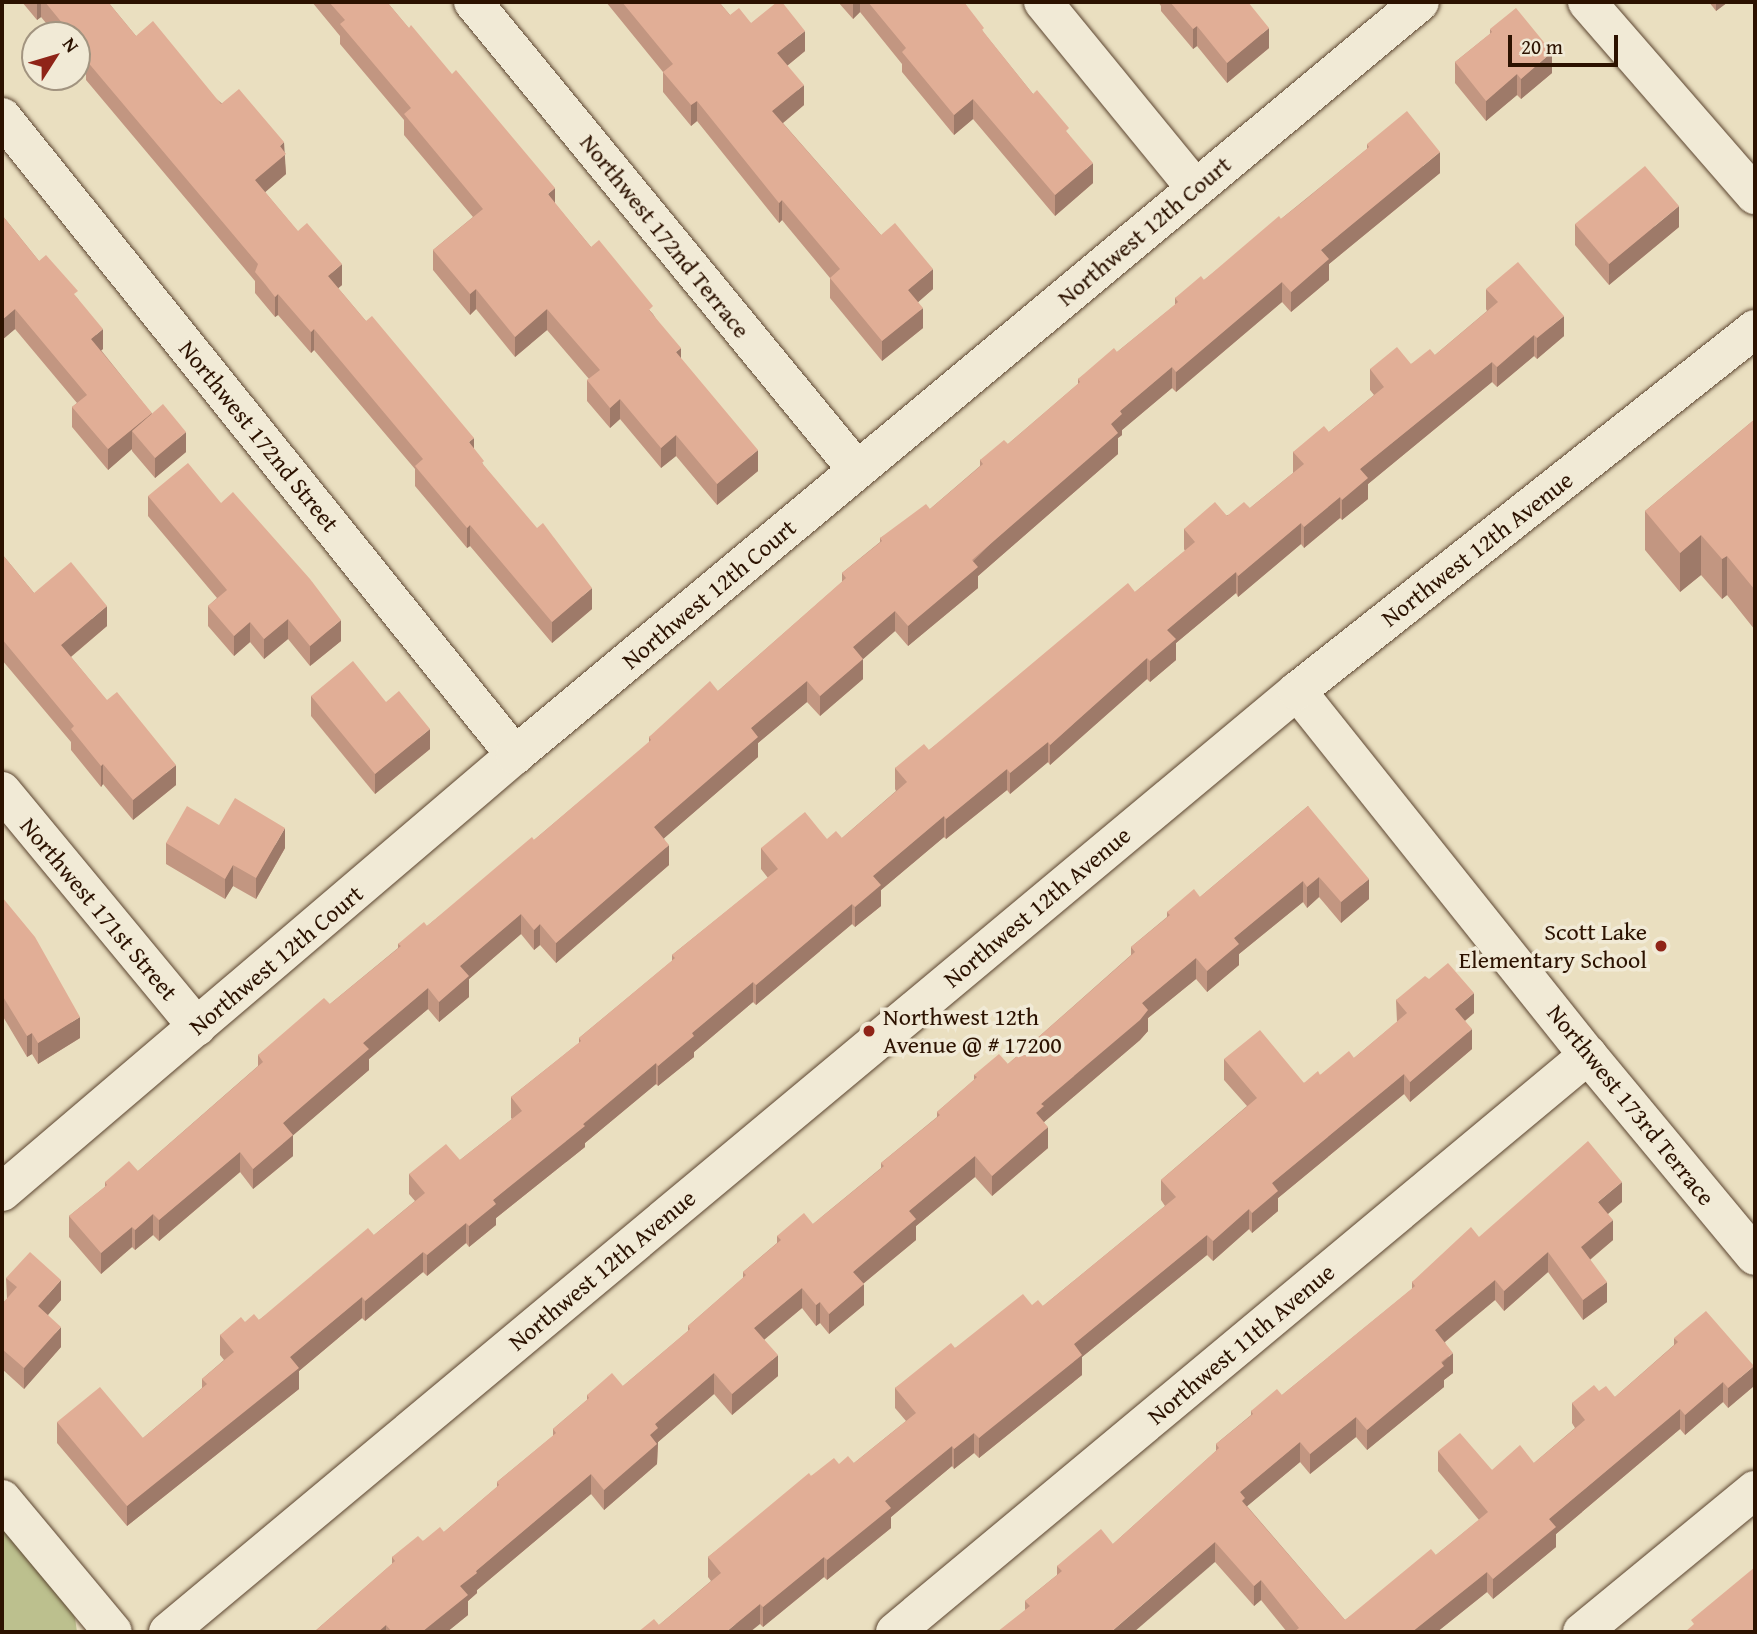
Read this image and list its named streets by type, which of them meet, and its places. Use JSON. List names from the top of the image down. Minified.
{"streets":{"street":["Northwest 12th Court","Northwest 172nd Terrace","Northwest 172nd Street","Northwest 12th Avenue","Northwest 171st Street","Northwest 173rd Terrace","Northwest 11th Avenue"]},"crossings":[["Northwest 12th Court","Northwest 172nd Terrace"],["Northwest 12th Court","Northwest 172nd Street"],["Northwest 12th Court","Northwest 171st Street"],["Northwest 12th Avenue","Northwest 173rd Terrace"],["Northwest 173rd Terrace","Northwest 11th Avenue"]],"places":["Scott Lake Elementary School","Northwest 12th Avenue @ # 17200"],"scale_bar":"20 m","north":"top right"}
